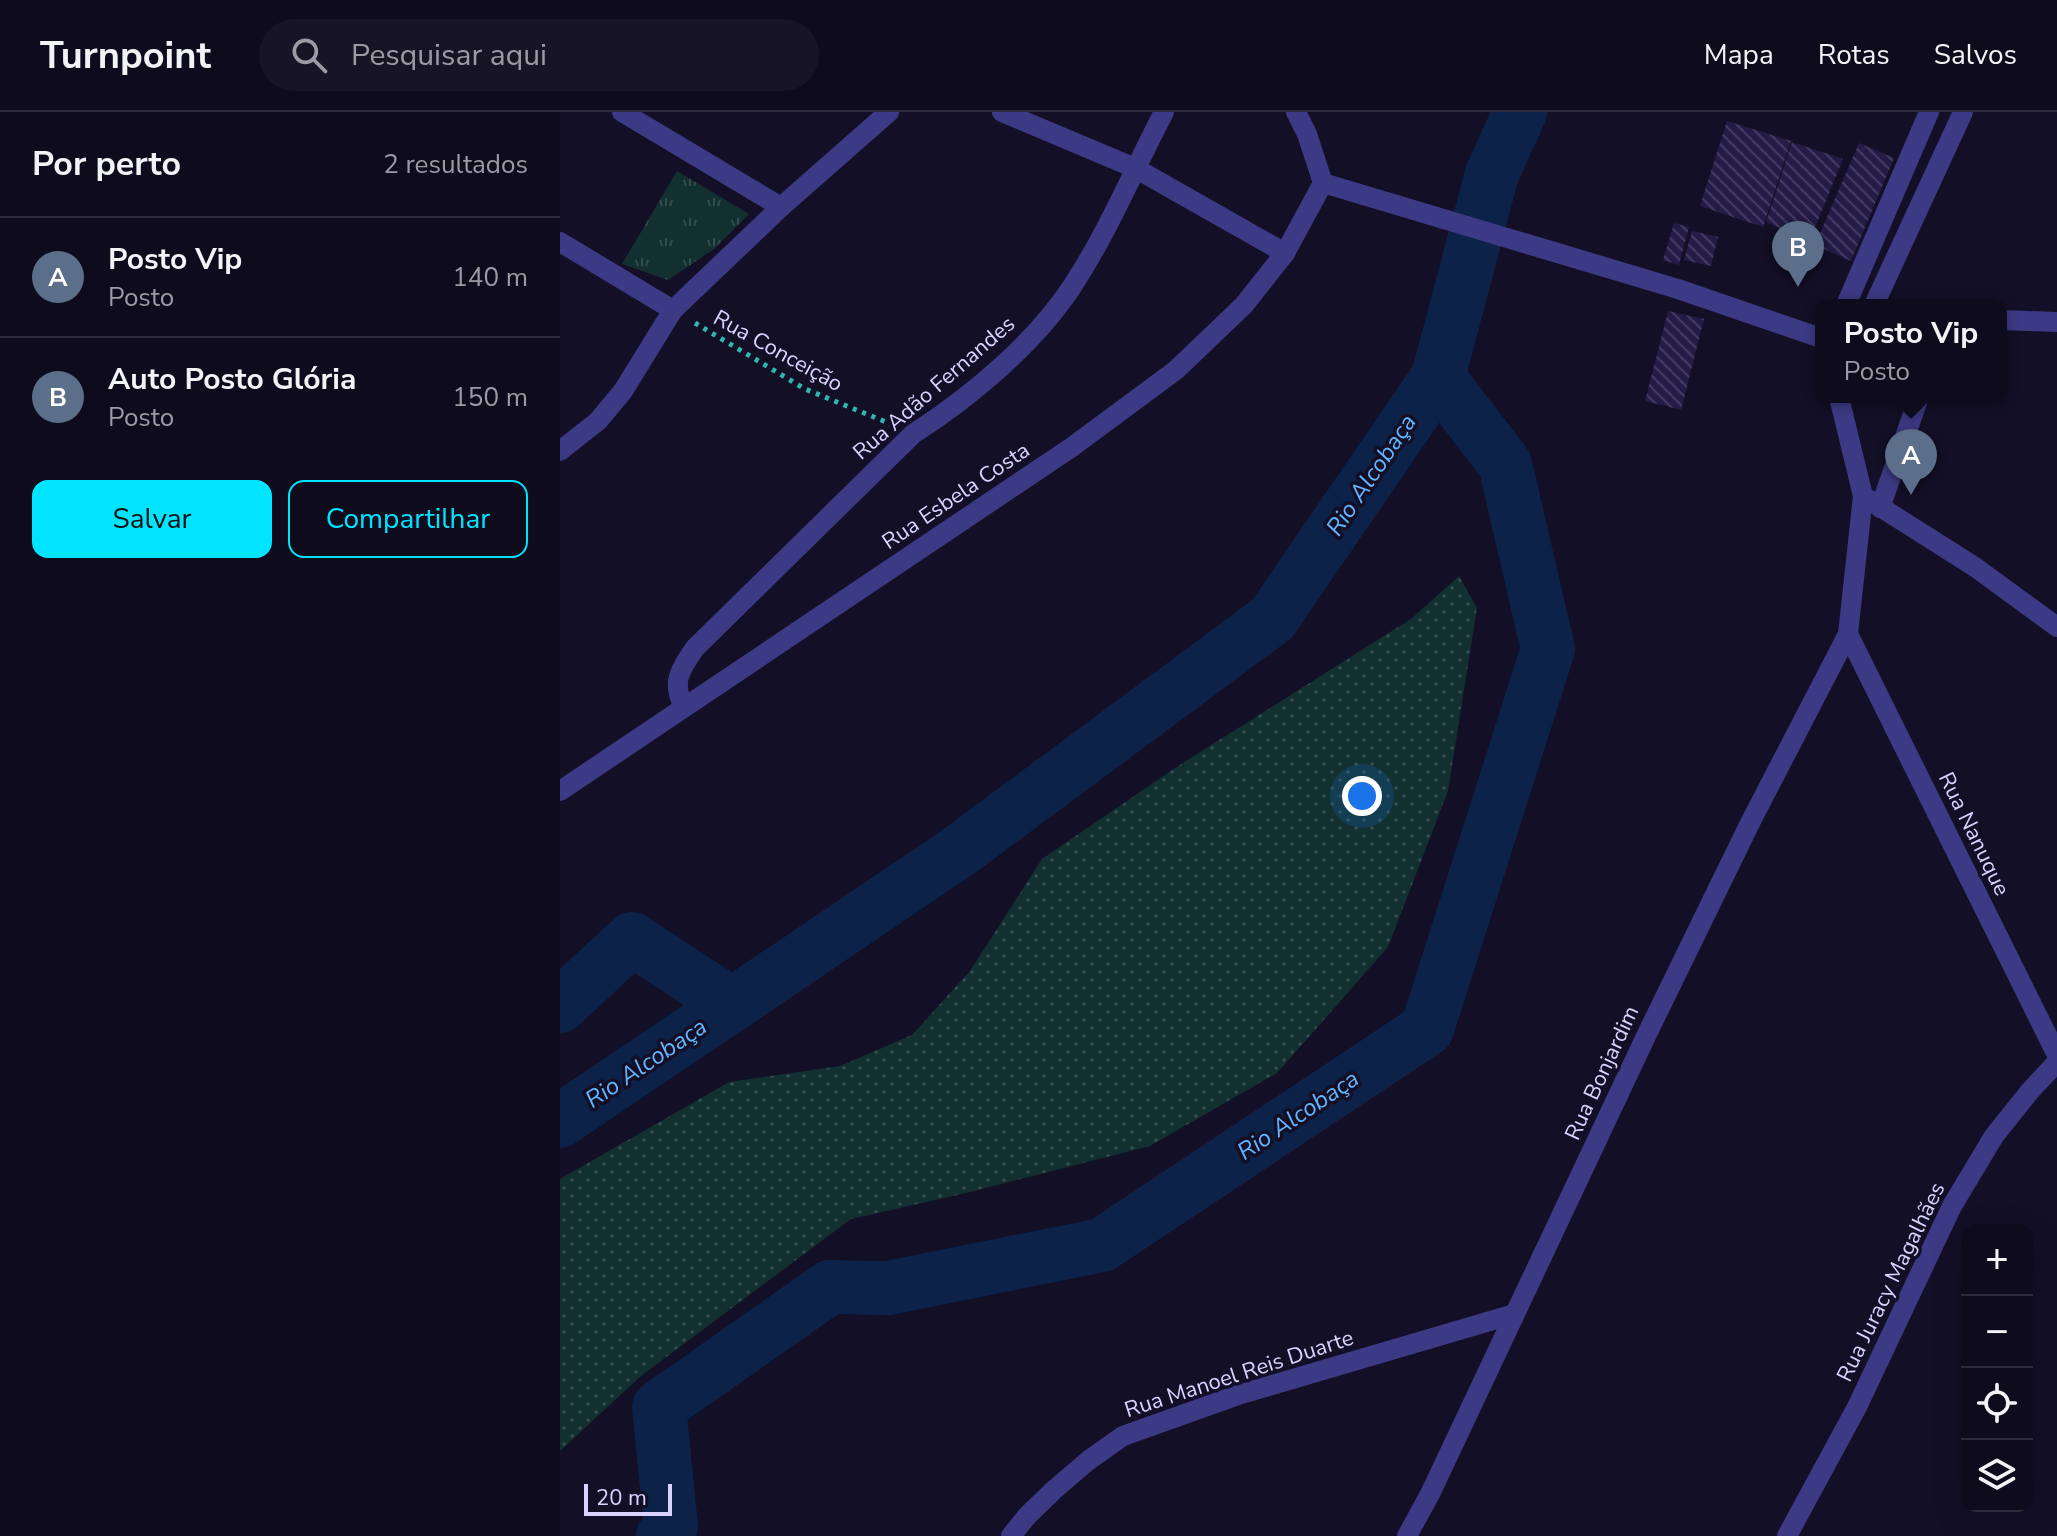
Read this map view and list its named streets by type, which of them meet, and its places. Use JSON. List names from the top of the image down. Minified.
{"streets":{"street":["Rua Adão Fernandes","Rua Esbela Costa","Rua Nanuque","Rua Bonjardim","Rua Juracy Magalhães","Rua Manoel Reis Duarte"],"path":["Rua Conceição"]},"crossings":[["Rua Conceição","Rua Adão Fernandes"],["Rua Adão Fernandes","Rua Esbela Costa"],["Rua Nanuque","Rua Bonjardim"],["Rua Bonjardim","Rua Manoel Reis Duarte"]],"water":["Rio Alcobaça"],"scale_bar":"20 m","page":{"header":"Turnpoint","search":"Pesquisar aqui","nav":["Mapa","Rotas","Salvos"],"heading":["Por perto","2 resultados"],"list":[{"mark":"A","name":"Posto Vip","note":"Posto","value":"140 m"},{"mark":"B","name":"Auto Posto Glória","note":"Posto","value":"150 m"}],"pins":["B","A"],"popup":["Posto Vip","Posto"],"buttons":["Salvar","Compartilhar"],"map_buttons":["+","−"],"scale":"20 m"}}
